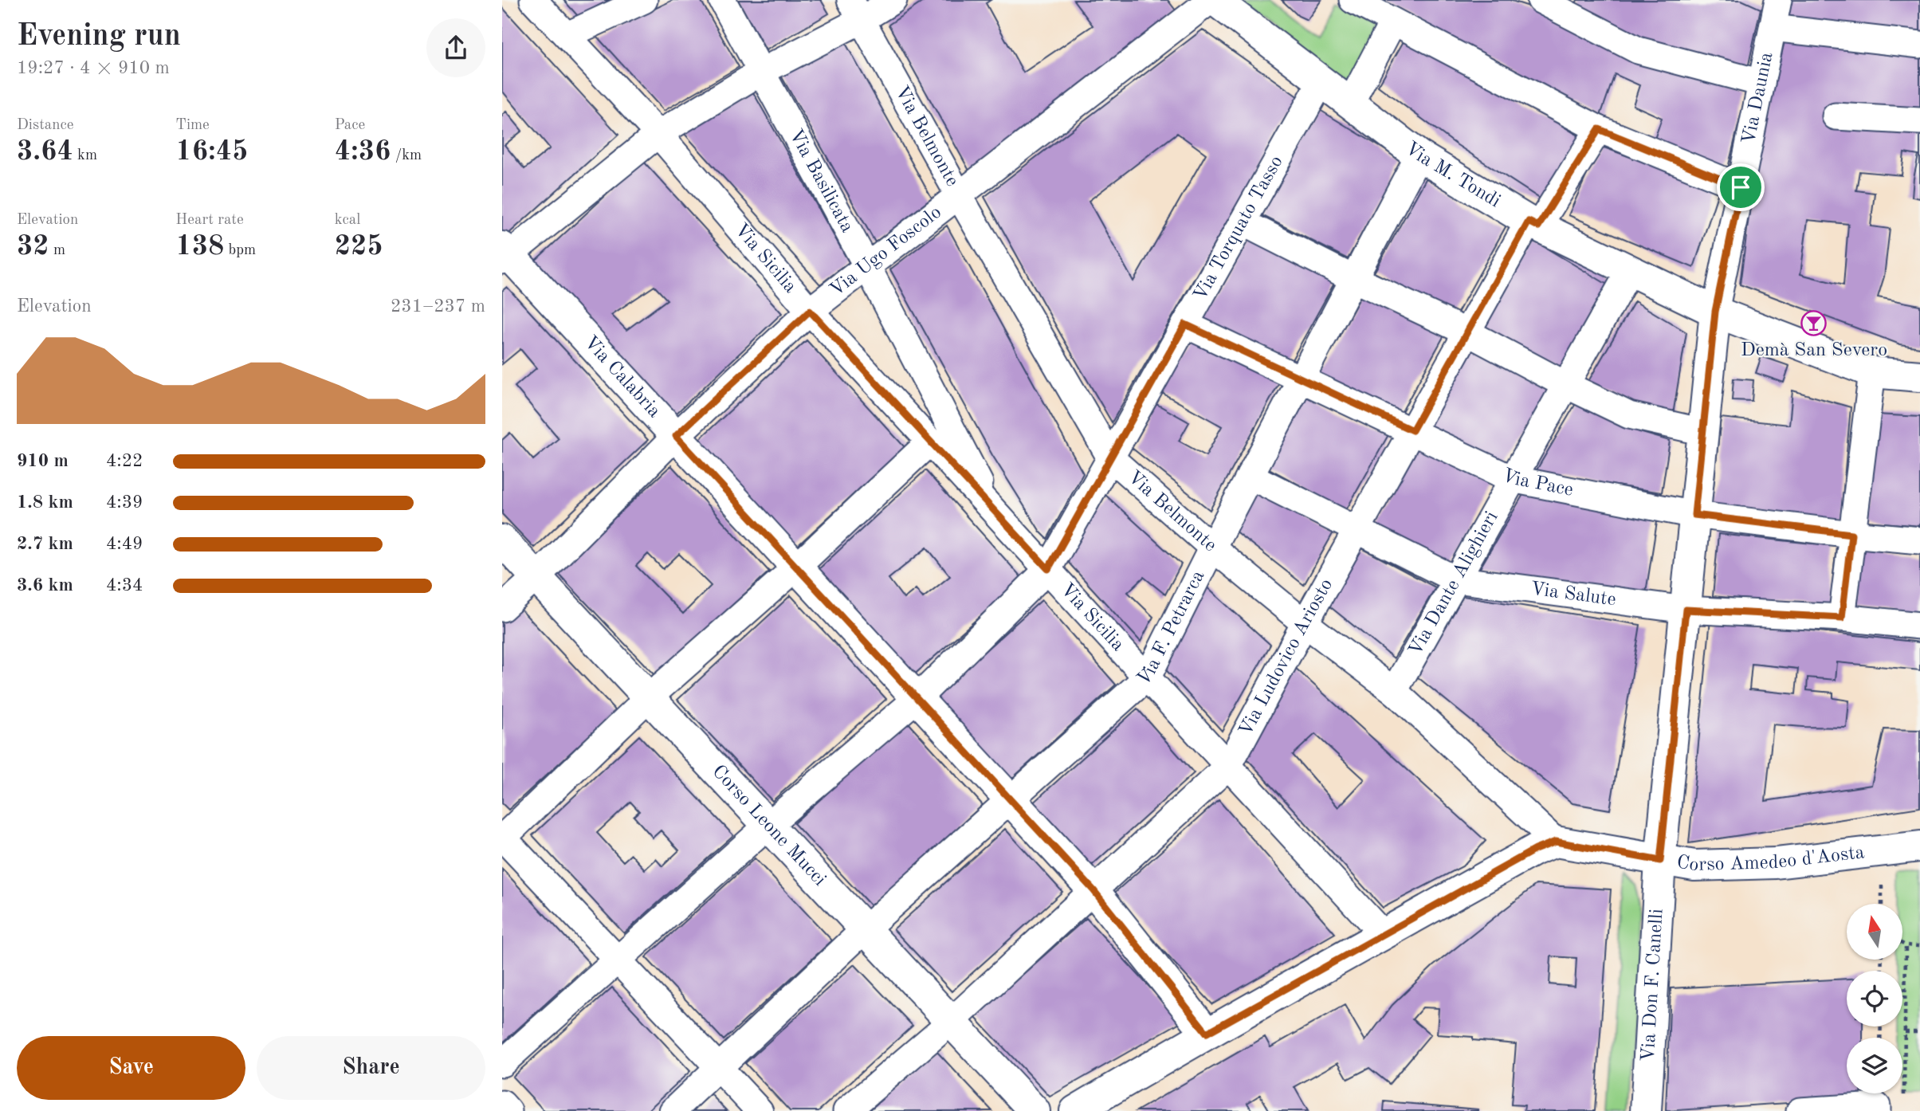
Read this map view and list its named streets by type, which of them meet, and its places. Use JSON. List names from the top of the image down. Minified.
{"streets":{"street":["Via Daunia","Via Belmonte","Via M. Tondi","Via Basilicata","Via Torquato Tasso","Via Ugo Foscolo","Via Sicilia","Via Calabria","Via Pace","Via Dante Alighieri","Via Salute","Via F. Petrarca","Via Ludovico Ariosto","Corso Leone Mucci","Corso Amedeo d'Aosta","Via Don F. Canelli"]},"crossings":[["Via Daunia","Via M. Tondi"],["Via Daunia","Via Pace"],["Via Daunia","Via Salute"],["Via Daunia","Corso Amedeo d'Aosta"],["Via Daunia","Via Don F. Canelli"],["Via Belmonte","Via Torquato Tasso"],["Via Belmonte","Via Ugo Foscolo"],["Via Belmonte","Via Dante Alighieri"],["Via Belmonte","Via F. Petrarca"],["Via Belmonte","Via Ludovico Ariosto"],["Via Belmonte","Corso Amedeo d'Aosta"],["Via M. Tondi","Via Torquato Tasso"],["Via M. Tondi","Via Ugo Foscolo"],["Via M. Tondi","Via Dante Alighieri"],["Via M. Tondi","Via F. Petrarca"],["Via M. Tondi","Via Ludovico Ariosto"],["Via Basilicata","Via Ugo Foscolo"],["Via Basilicata","Via Sicilia"],["Via Torquato Tasso","Via Sicilia"],["Via Torquato Tasso","Via Calabria"],["Via Torquato Tasso","Via Pace"],["Via Torquato Tasso","Corso Leone Mucci"],["Via Ugo Foscolo","Via Sicilia"],["Via Ugo Foscolo","Via Calabria"],["Via Ugo Foscolo","Corso Leone Mucci"],["Via Sicilia","Via F. Petrarca"],["Via Sicilia","Via Ludovico Ariosto"],["Via Calabria","Via F. Petrarca"],["Via Calabria","Via Ludovico Ariosto"],["Via Pace","Via Dante Alighieri"],["Via Pace","Via F. Petrarca"],["Via Pace","Via Ludovico Ariosto"],["Via Dante Alighieri","Via Salute"],["Via Salute","Via F. Petrarca"],["Via Salute","Via Ludovico Ariosto"],["Via F. Petrarca","Corso Leone Mucci"],["Via Ludovico Ariosto","Corso Leone Mucci"],["Corso Amedeo d'Aosta","Via Don F. Canelli"]],"places":{"bar":["Demà San Severo"]},"north":"top","page":{"heading":["Evening run","19:27 · 4 × 910 m"],"stats":[["Distance","3.64 km"],["Time","16:45"],["Pace","4:36 /km"],["Elevation","32 m"],["Heart rate","138 bpm"],["kcal","225"]],"chart":["Elevation","231–237 m"],"list":[{"name":"910 m","note":"4:22"},{"name":"1.8 km","note":"4:39"},{"name":"2.7 km","note":"4:49"},{"name":"3.6 km","note":"4:34"}],"buttons":["Save","Share"]}}
